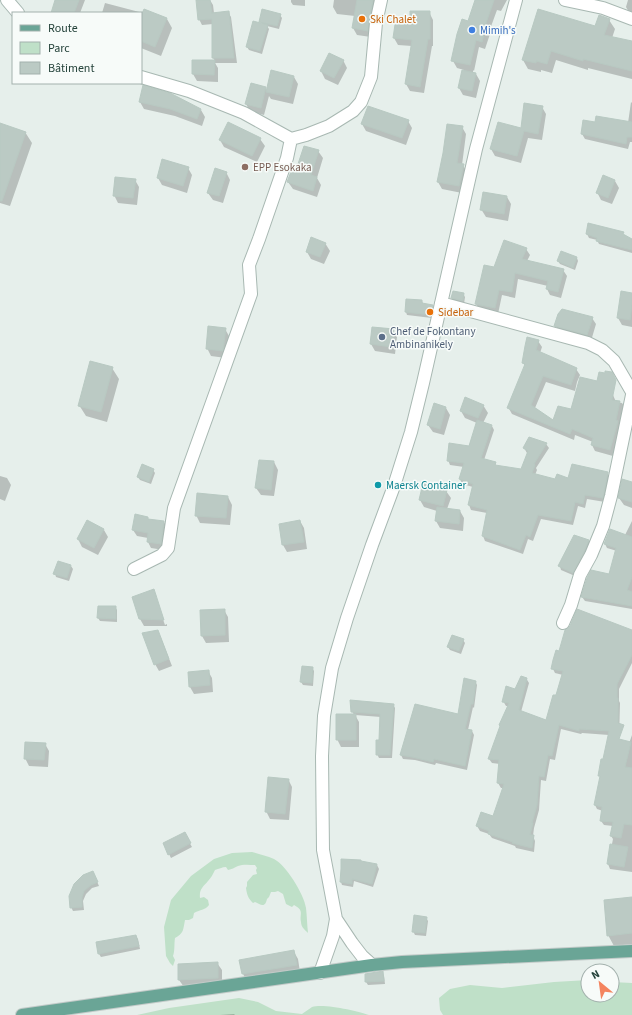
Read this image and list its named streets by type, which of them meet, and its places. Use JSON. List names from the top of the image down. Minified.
{"places":["Ski Chalet","Mimih's","EPP Esokaka","Sidebar","Chef de Fokontany Ambinanikely","Maersk Container"],"legend":["Route","Parc","Bâtiment"],"north":"top left"}
